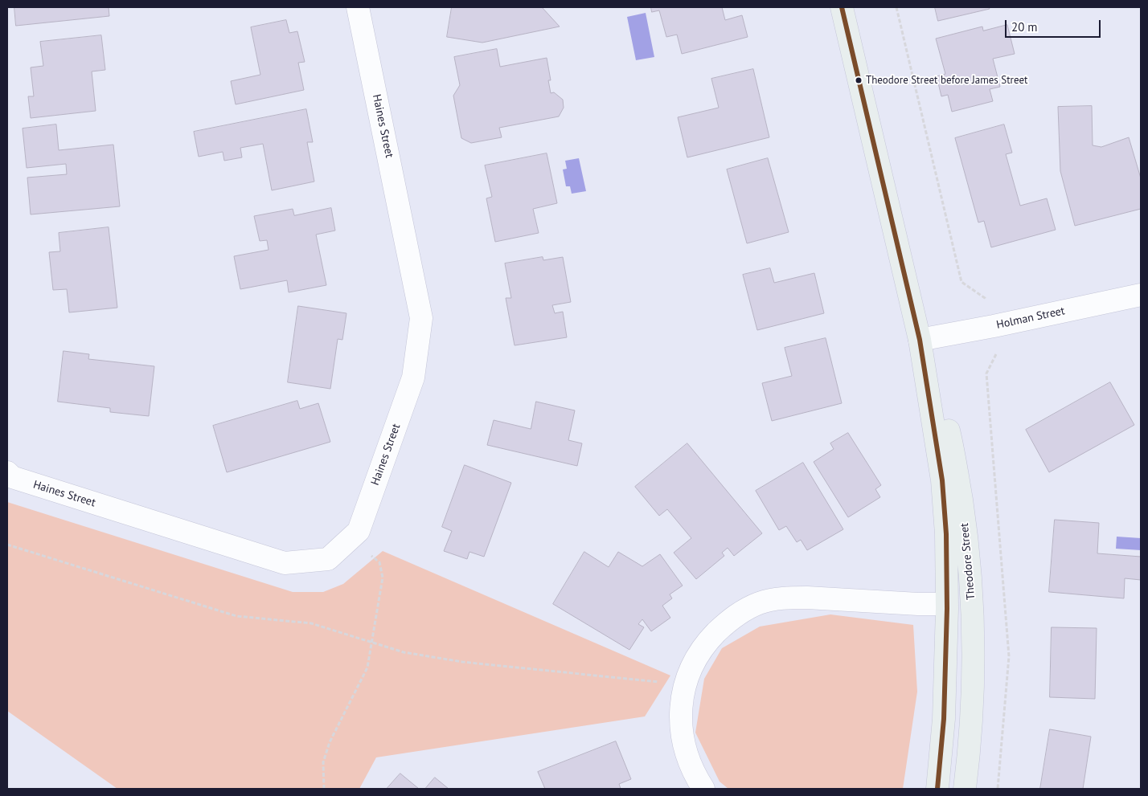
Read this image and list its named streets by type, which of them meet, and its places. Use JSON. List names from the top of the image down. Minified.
{"streets":{"main road":["Theodore Street"],"street":["Haines Street","Holman Street"]},"crossings":[["Holman Street","Theodore Street"]],"places":["Theodore Street before James Street"],"scale_bar":"20 m"}
